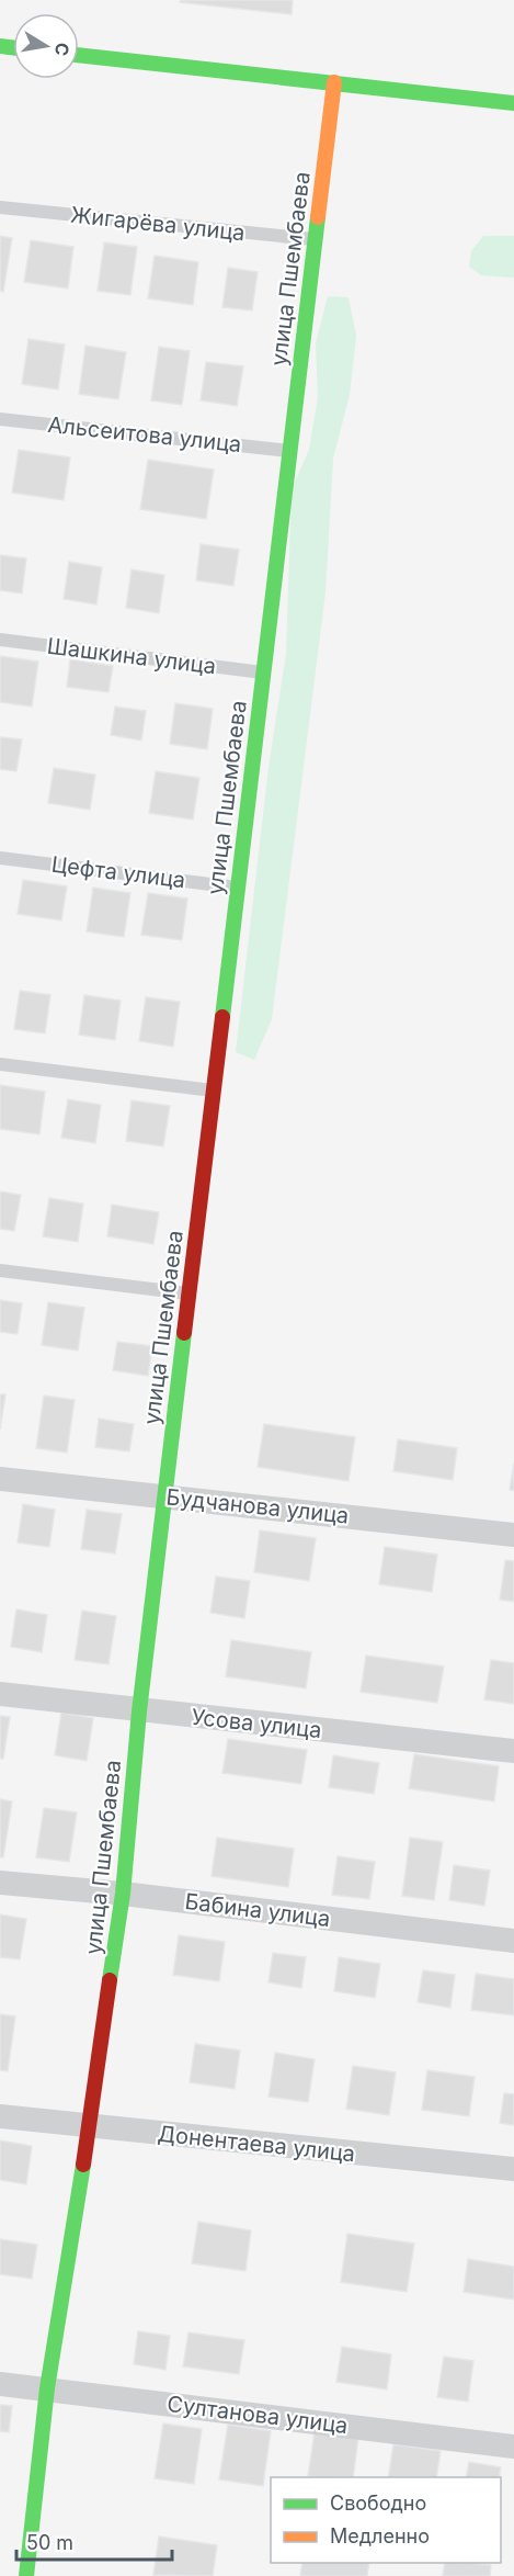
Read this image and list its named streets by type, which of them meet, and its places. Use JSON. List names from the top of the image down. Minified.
{"streets":{"street":["улица Пшембаева","Будчанова улица","Усова улица","Бабина улица","Донентаева улица","Султанова улица"],"lane":["Жигарёва улица","Альсеитова улица","Шашкина улица","Цефта улица"]},"crossings":[["Жигарёва улица","улица Пшембаева"],["улица Пшембаева","Альсеитова улица"],["улица Пшембаева","Шашкина улица"],["улица Пшембаева","Цефта улица"],["улица Пшембаева","Будчанова улица"],["улица Пшембаева","Усова улица"],["улица Пшембаева","Бабина улица"],["улица Пшембаева","Донентаева улица"],["улица Пшембаева","Султанова улица"]],"legend":["Свободно","Медленно"],"scale_bar":"50 m","north":"right"}
